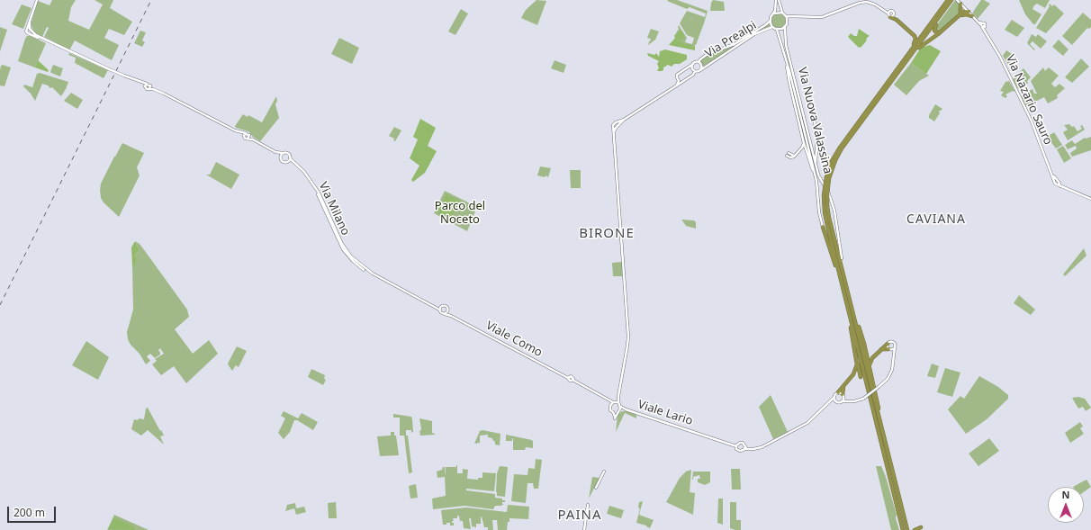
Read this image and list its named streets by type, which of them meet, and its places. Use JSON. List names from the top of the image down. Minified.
{"streets":{"main road":["Via Prealpi","Via Nazario Sauro","Via Nuova Valassina","Via Milano","Viale Como","Viale Lario"]},"crossings":[["Via Prealpi","Via Nuova Valassina"],["Via Milano","Viale Como"]],"districts":["CAVIANA","BIRONE","PAINA"],"parks":["Parco del Noceto"],"scale_bar":"200 m","north":"top"}
